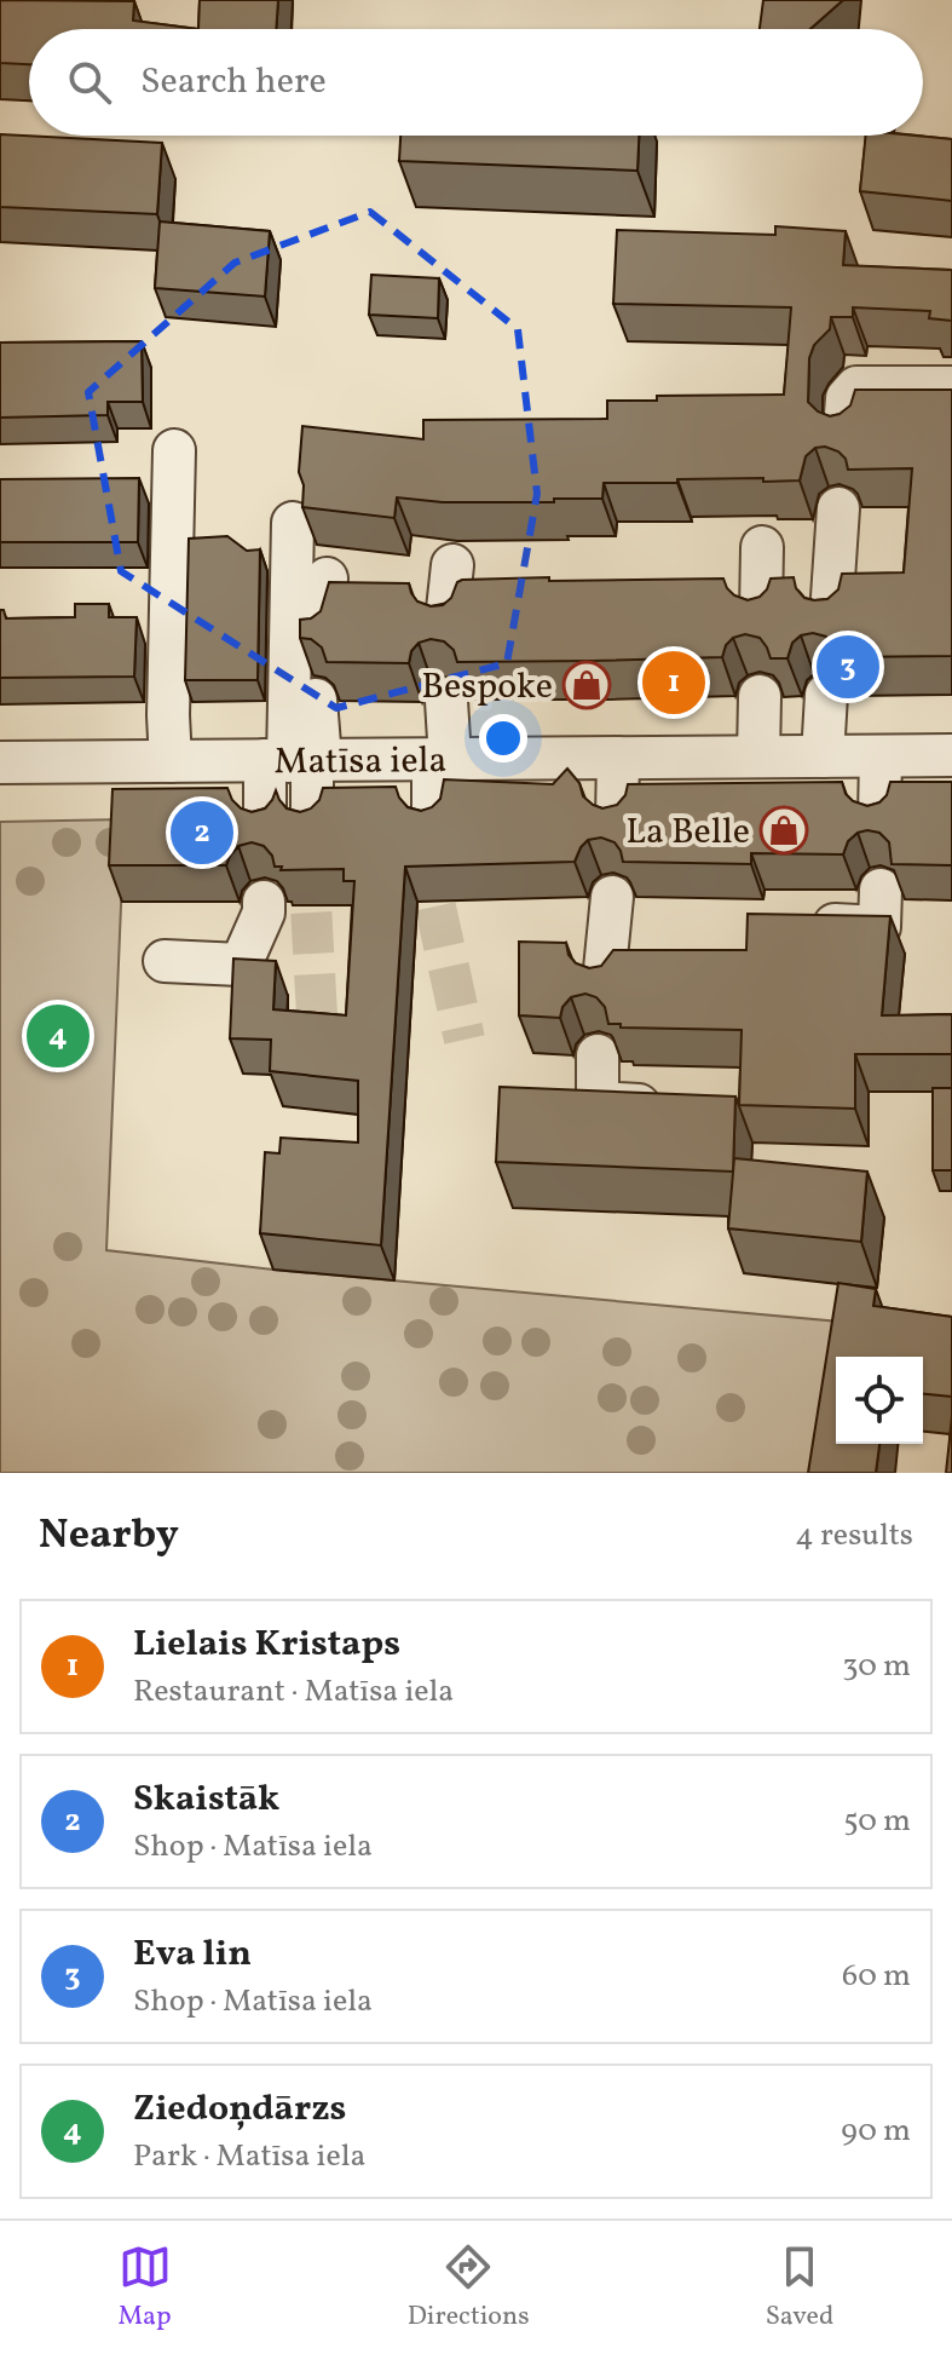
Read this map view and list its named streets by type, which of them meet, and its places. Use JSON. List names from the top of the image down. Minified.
{"streets":{"street":["Matīsa iela"]},"places":{"shop":["Bespoke","La Belle"]},"page":{"search":"Search here","pins":["3","1","2","4"],"heading":["Nearby","4 results"],"list":[{"mark":"1","name":"Lielais Kristaps","note":"Restaurant · Matīsa iela","value":"30 m"},{"mark":"2","name":"Skaistāk","note":"Shop · Matīsa iela","value":"50 m"},{"mark":"3","name":"Eva lin","note":"Shop · Matīsa iela","value":"60 m"},{"mark":"4","name":"Ziedoņdārzs","note":"Park · Matīsa iela","value":"90 m"}],"nav":["Map","Directions","Saved"]}}
